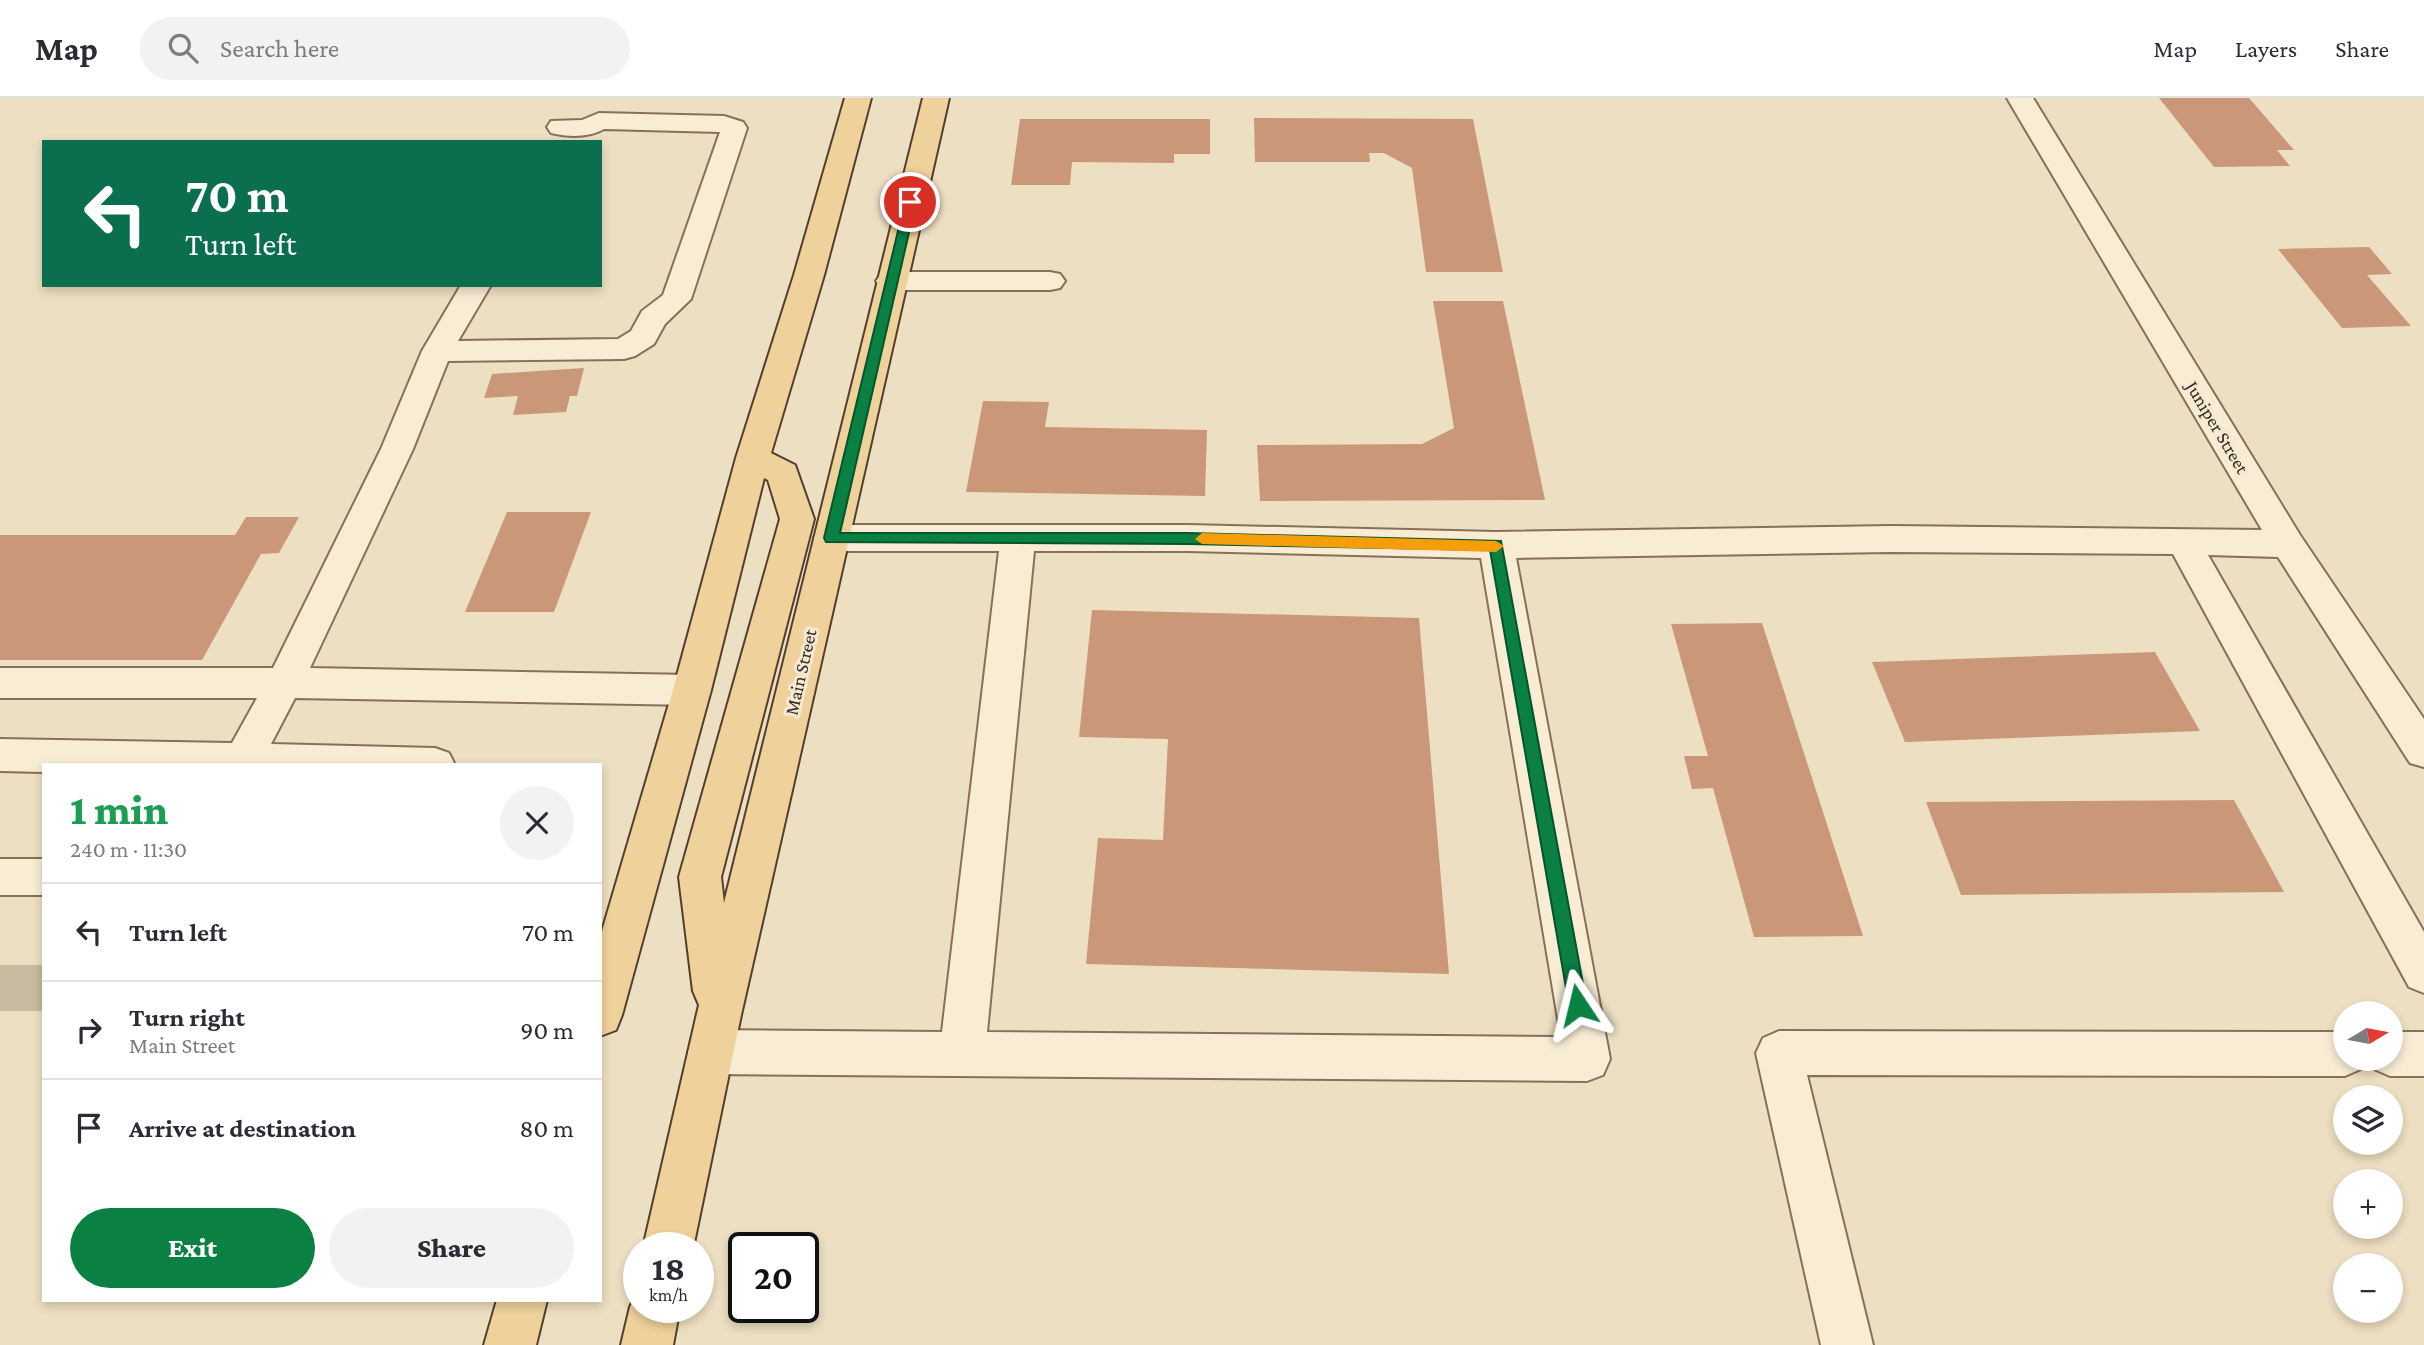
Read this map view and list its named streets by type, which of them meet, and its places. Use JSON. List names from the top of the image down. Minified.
{"streets":{"main road":["Main Street"],"street":["Juniper Street"]},"north":"right","page":{"header":"Map","search":"Search here","nav":["Map","Layers","Share"],"turn":["70 m","Turn left"],"heading":["1 min","240 m · 11:30"],"list":[{"name":"Turn left","value":"70 m"},{"name":"Turn right","note":"Main Street","value":"90 m"},{"name":"Arrive at destination","value":"80 m"}],"map_buttons":["+","−"],"buttons":["Exit","Share"],"speed":"18 km/h","limit":"20"}}
